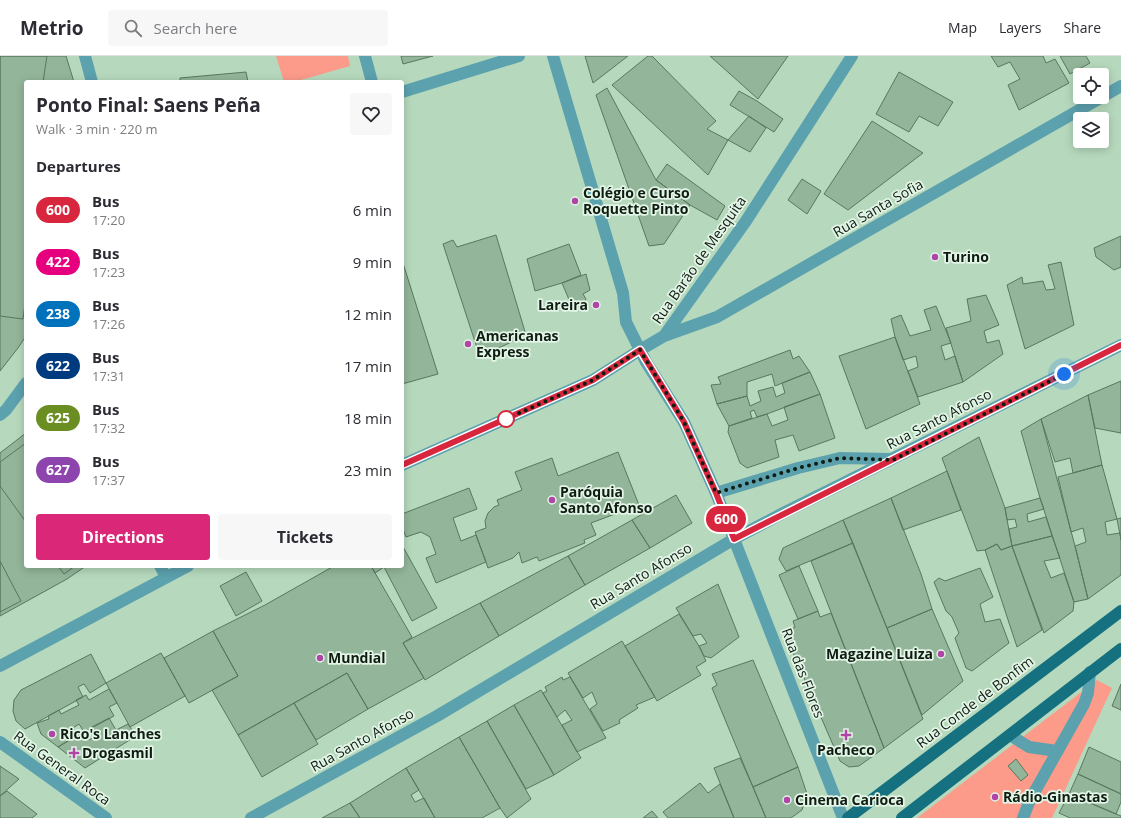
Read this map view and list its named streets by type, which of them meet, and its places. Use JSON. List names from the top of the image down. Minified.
{"streets":{"main road":["Rua Conde de Bonfim"],"street":["Rua Santa Sofia","Rua Barão de Mesquita","Rua Santo Afonso","Rua das Flores","Rua General Roca"]},"crossings":[["Rua Santa Sofia","Rua Barão de Mesquita"],["Rua Barão de Mesquita","Rua das Flores"],["Rua Santo Afonso","Rua das Flores"]],"places":{"other":["Colégio e Curso Roquette Pinto","Turino","Lareira","Americanas Express","Paróquia Santo Afonso","Magazine Luiza","Mundial","Rico's Lanches","Rádio-Ginastas","Cinema Carioca"],"health":["Pacheco","Drogasmil"]},"lines":["bus line 600"],"page":{"header":"Metrio","search":"Search here","nav":["Map","Layers","Share"],"on_map":"600","heading":[["Ponto Final: Saens Peña","Walk · 3 min · 220 m"],"Departures"],"list":[{"mark":"600","name":"Bus","note":"17:20","value":"6 min"},{"mark":"422","name":"Bus","note":"17:23","value":"9 min"},{"mark":"238","name":"Bus","note":"17:26","value":"12 min"},{"mark":"622","name":"Bus","note":"17:31","value":"17 min"},{"mark":"625","name":"Bus","note":"17:32","value":"18 min"},{"mark":"627","name":"Bus","note":"17:37","value":"23 min"}],"buttons":["Directions","Tickets"]}}
